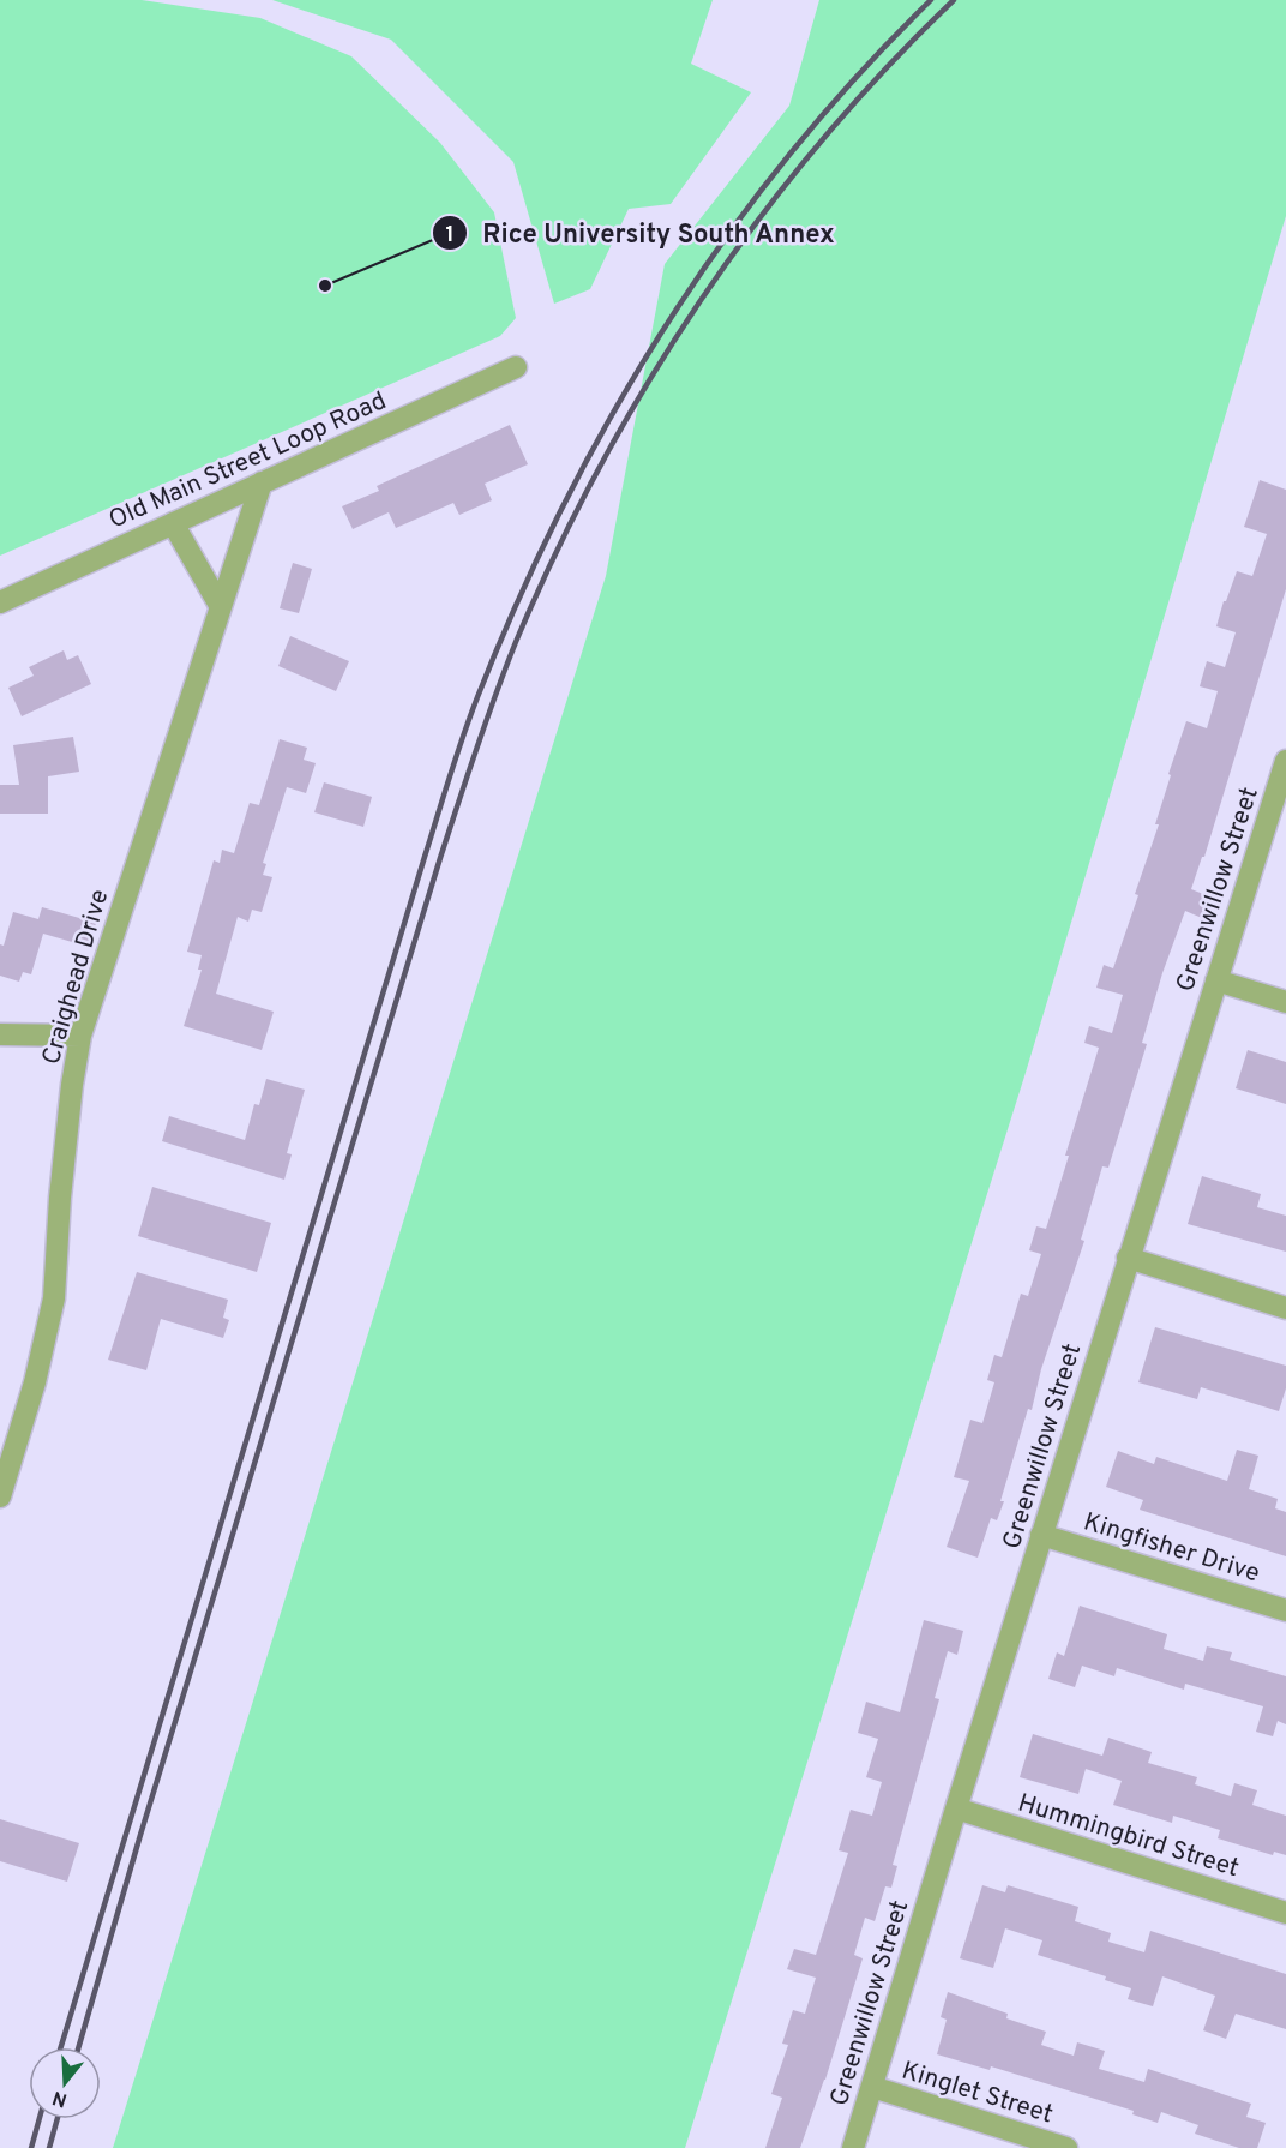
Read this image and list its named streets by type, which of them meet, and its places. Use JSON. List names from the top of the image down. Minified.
{"streets":{"street":["Old Main Street Loop Road","Greenwillow Street","Craighead Drive","Kingfisher Drive","Hummingbird Street","Kinglet Street"]},"crossings":[["Old Main Street Loop Road","Craighead Drive"],["Greenwillow Street","Kingfisher Drive"],["Greenwillow Street","Hummingbird Street"],["Greenwillow Street","Kinglet Street"]],"places":["Rice University South Annex"],"north":"bottom"}
